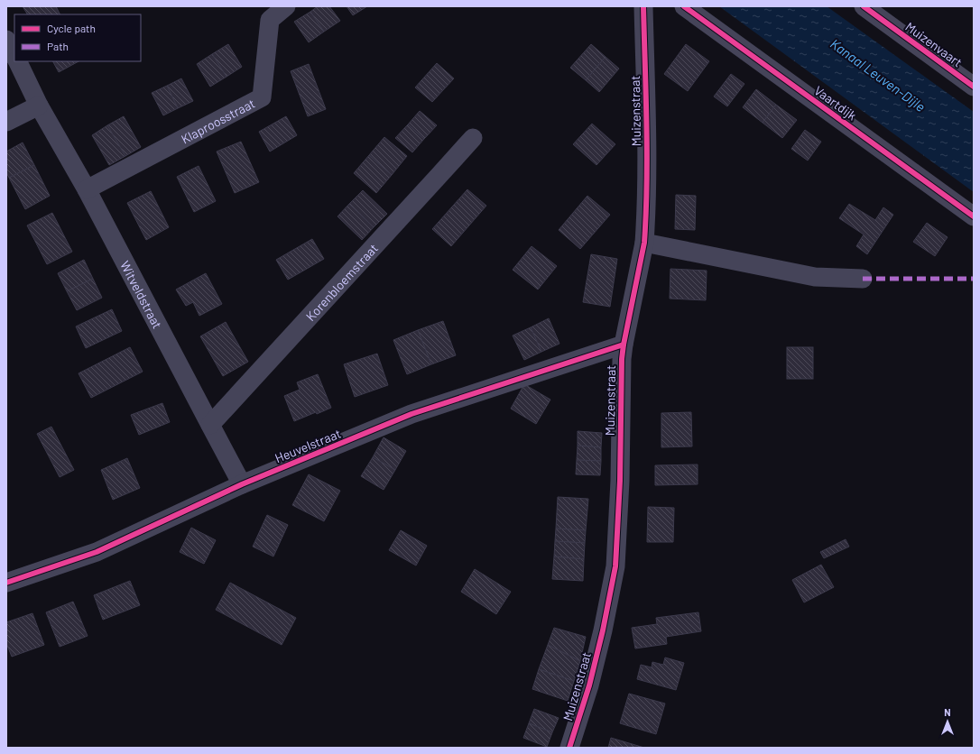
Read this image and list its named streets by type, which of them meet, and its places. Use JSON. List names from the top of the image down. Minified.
{"streets":{"street":["Muizenvaart","Vaartdijk","Muizenstraat","Klaproosstraat","Korenbloemstraat","Witveldstraat","Heuvelstraat"]},"crossings":[["Muizenstraat","Heuvelstraat"],["Klaproosstraat","Witveldstraat"],["Korenbloemstraat","Witveldstraat"],["Witveldstraat","Heuvelstraat"]],"water":["Kanaal Leuven-Dijle"],"legend":["Cycle path","Path"],"north":"top"}
